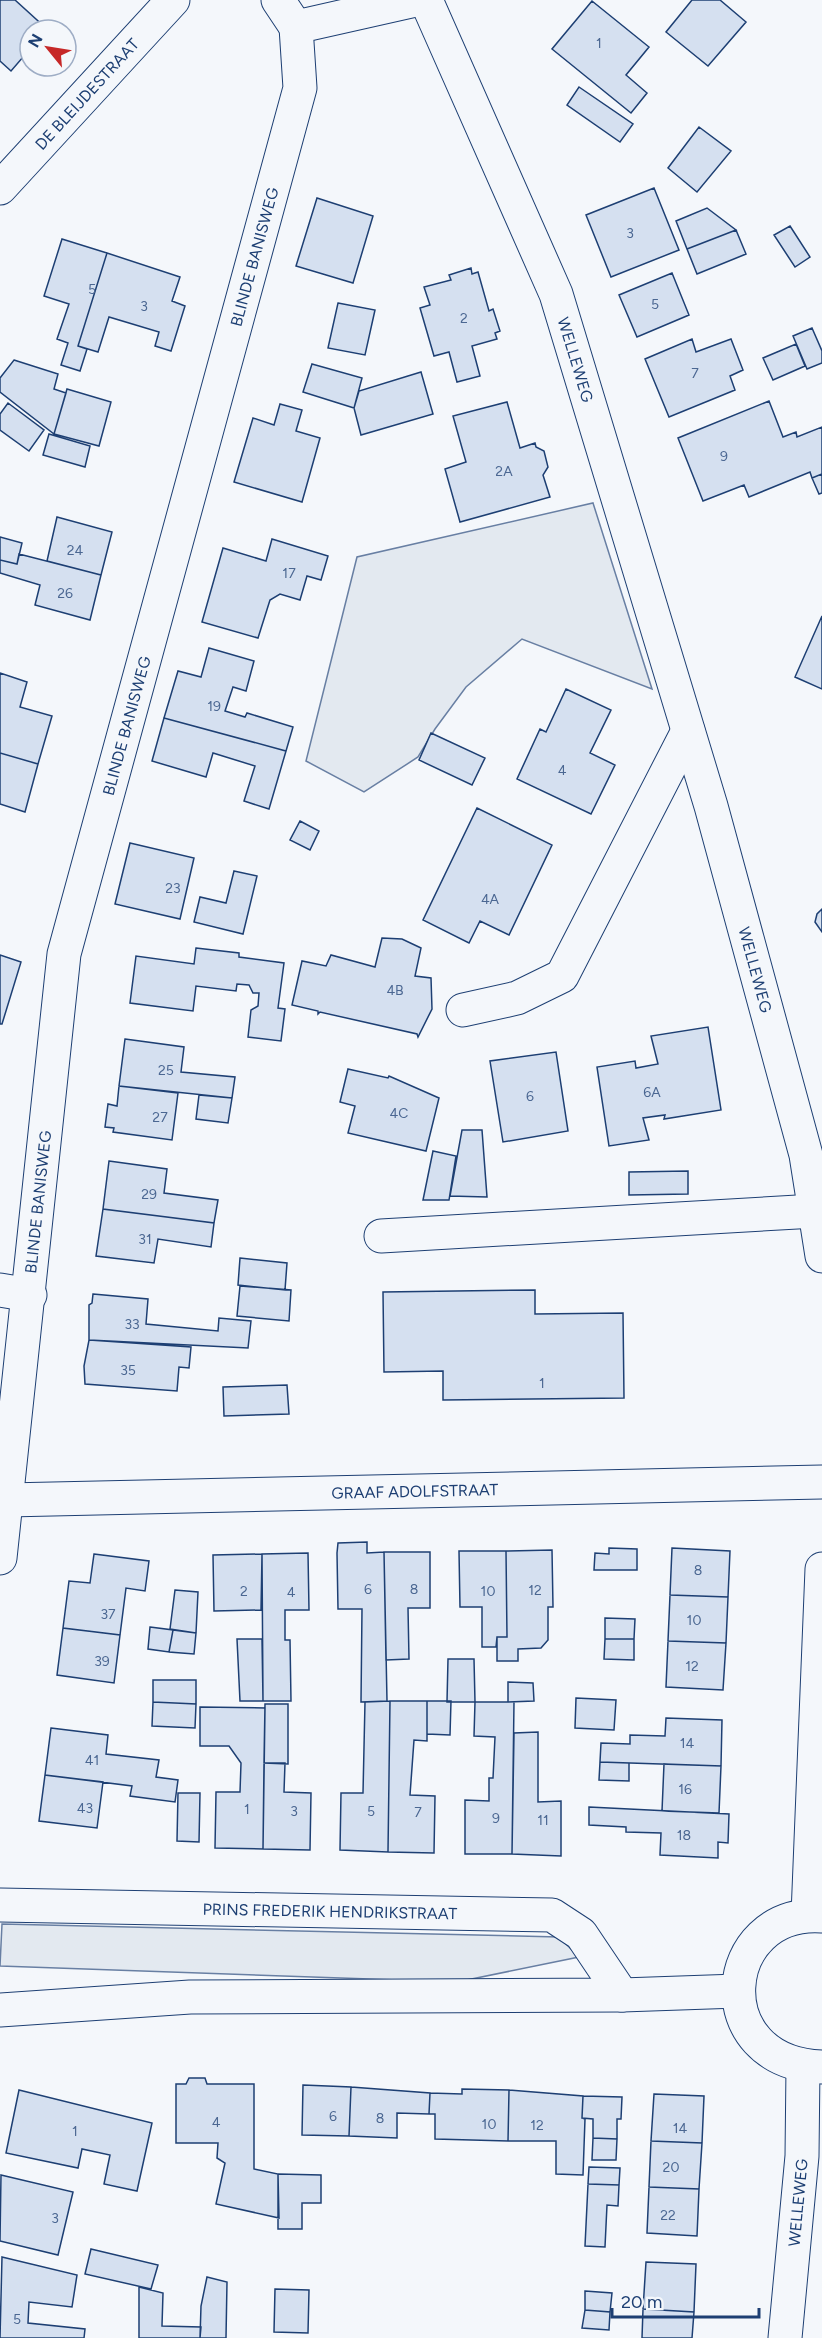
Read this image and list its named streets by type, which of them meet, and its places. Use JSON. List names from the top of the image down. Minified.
{"streets":{"street":["DE BLEIJDESTRAAT","BLINDE BANISWEG","WELLEWEG","GRAAF ADOLFSTRAAT","PRINS FREDERIK HENDRIKSTRAAT"]},"crossings":[["BLINDE BANISWEG","GRAAF ADOLFSTRAAT"]],"house_numbers":["1","3","5","5","3","2","7","9","2A","24","17","26","19","4","23","4A","4B","25","6A","6","4C","27","29","31","33","35","1","8","6","8","12","2","10","4","37","10","39","12","14","41","16","43","1","3","5","7","9","11","18","6","8","4","10","12","14","1","20","22","3","5"],"scale_bar":"20 m","north":"top left"}
